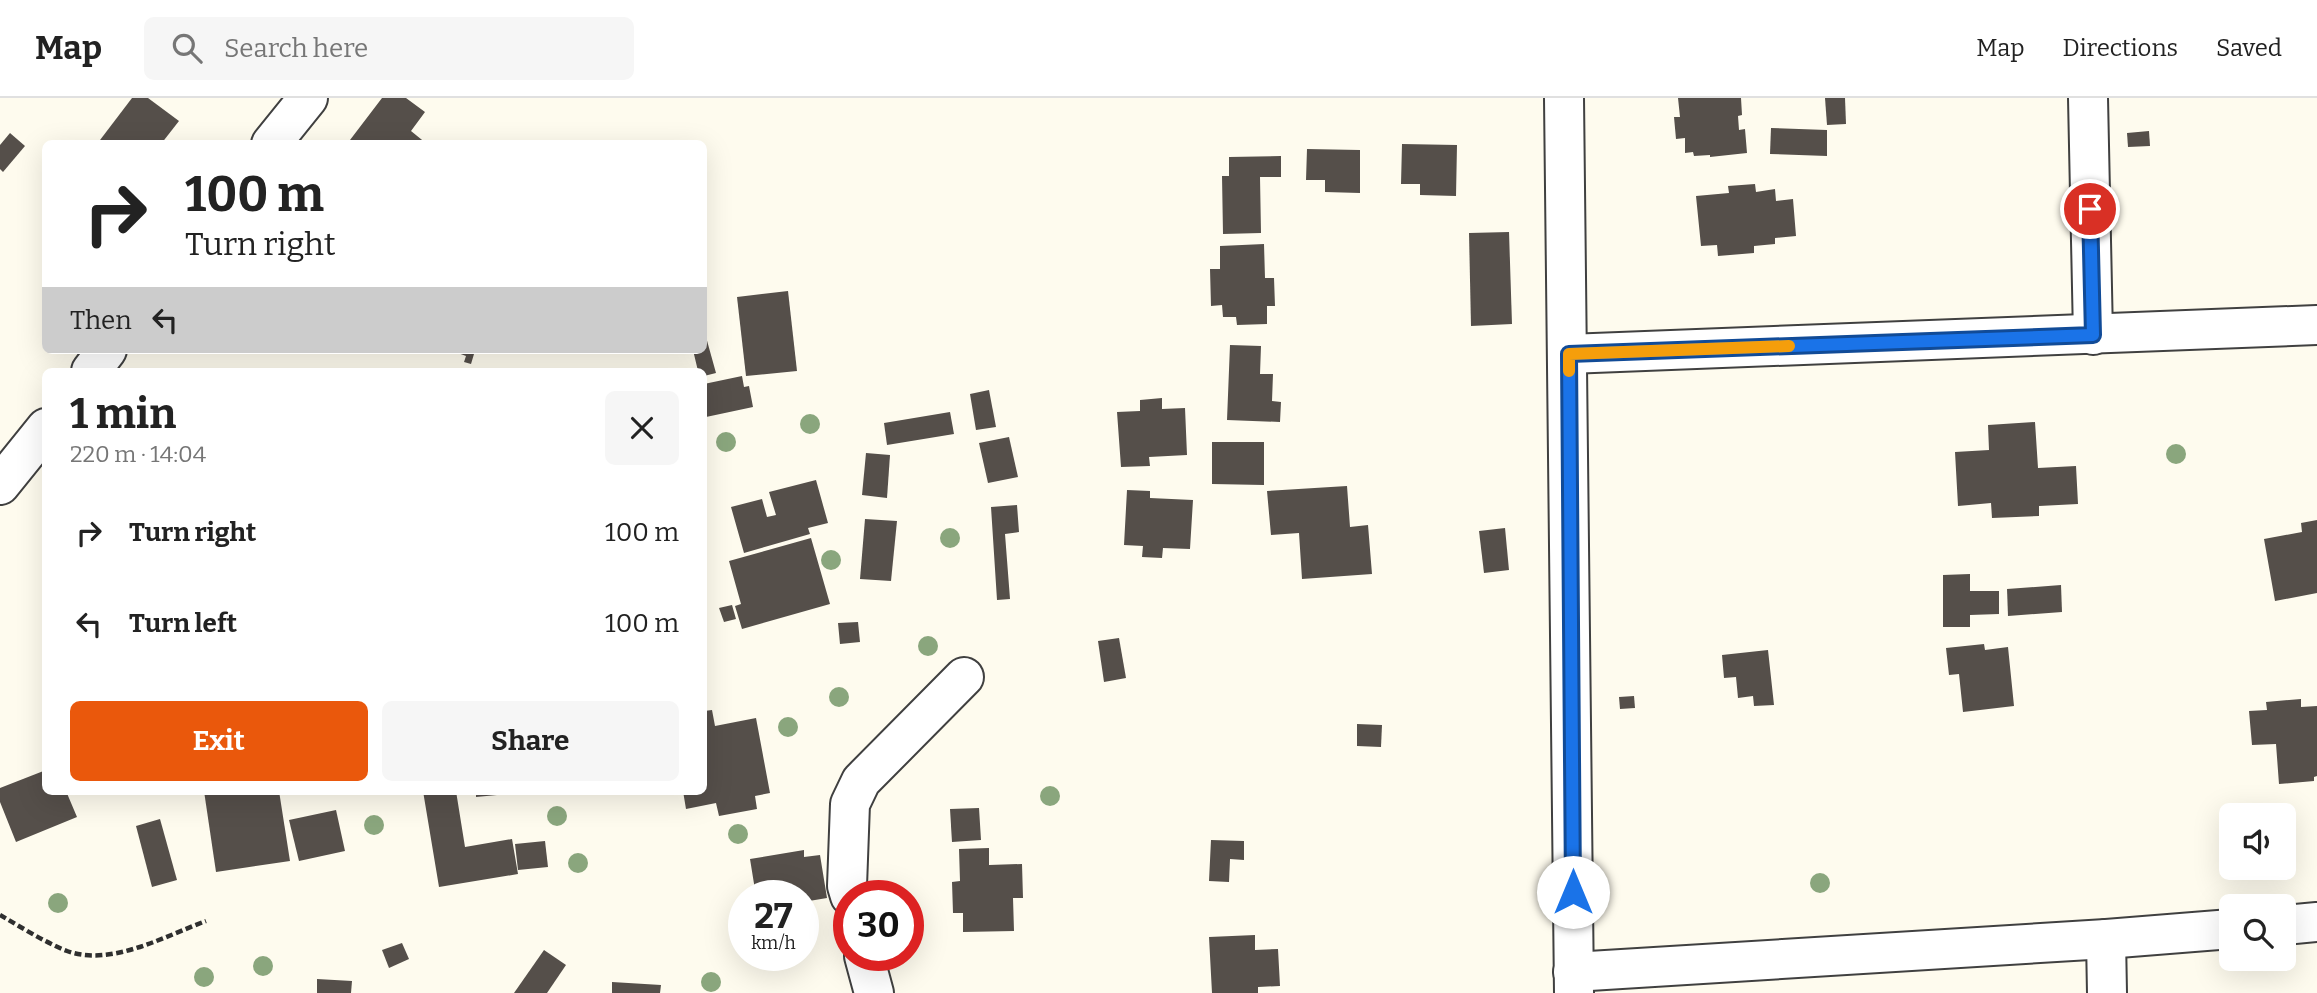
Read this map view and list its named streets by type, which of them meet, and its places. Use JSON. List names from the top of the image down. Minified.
{"page":{"header":"Map","search":"Search here","nav":["Map","Directions","Saved"],"turn":["100 m","Turn right"],"then":"Then","heading":["1 min","220 m · 14:04"],"list":[{"name":"Turn right","value":"100 m"},{"name":"Turn left","value":"100 m"}],"buttons":["Exit","Share"],"speed":"27 km/h","limit":"30"}}
